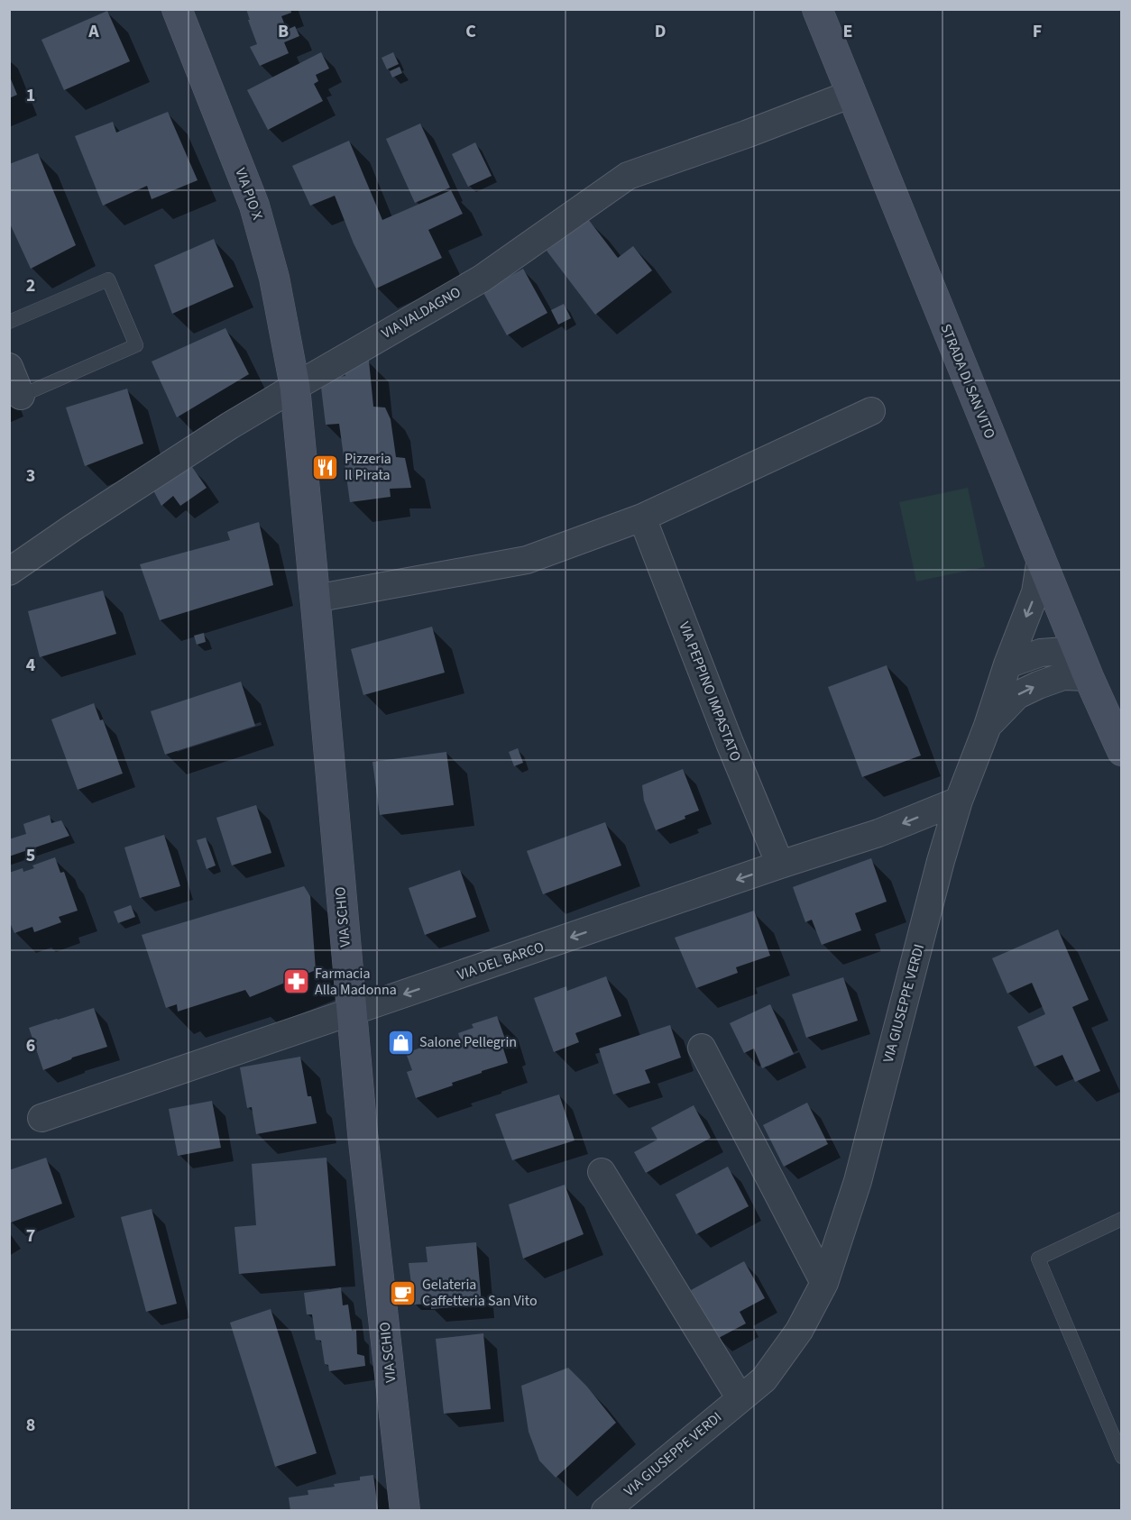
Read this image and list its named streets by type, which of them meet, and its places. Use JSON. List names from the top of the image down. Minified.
{"streets":{"street":["VIA PIO X","VIA VALDAGNO","STRADA DI SAN VITO","VIA PEPPINO IMPASTATO","VIA SCHIO","VIA DEL BARCO","VIA GIUSEPPE VERDI"]},"crossings":[["VIA PIO X","VIA VALDAGNO"],["VIA PIO X","VIA SCHIO"],["VIA VALDAGNO","STRADA DI SAN VITO"],["VIA VALDAGNO","VIA SCHIO"],["STRADA DI SAN VITO","VIA GIUSEPPE VERDI"],["VIA PEPPINO IMPASTATO","VIA DEL BARCO"],["VIA SCHIO","VIA DEL BARCO"],["VIA DEL BARCO","VIA GIUSEPPE VERDI"]],"one_way":["VIA DEL BARCO"],"places":{"restaurant":["Pizzeria Il Pirata"],"pharmacy":["Farmacia Alla Madonna"],"shop":["Salone Pellegrin"],"cafe":["Gelateria Caffetteria San Vito"]},"grid":{"columns":["A","B","C","D","E","F"],"rows":["1","2","3","4","5","6","7","8"]}}
